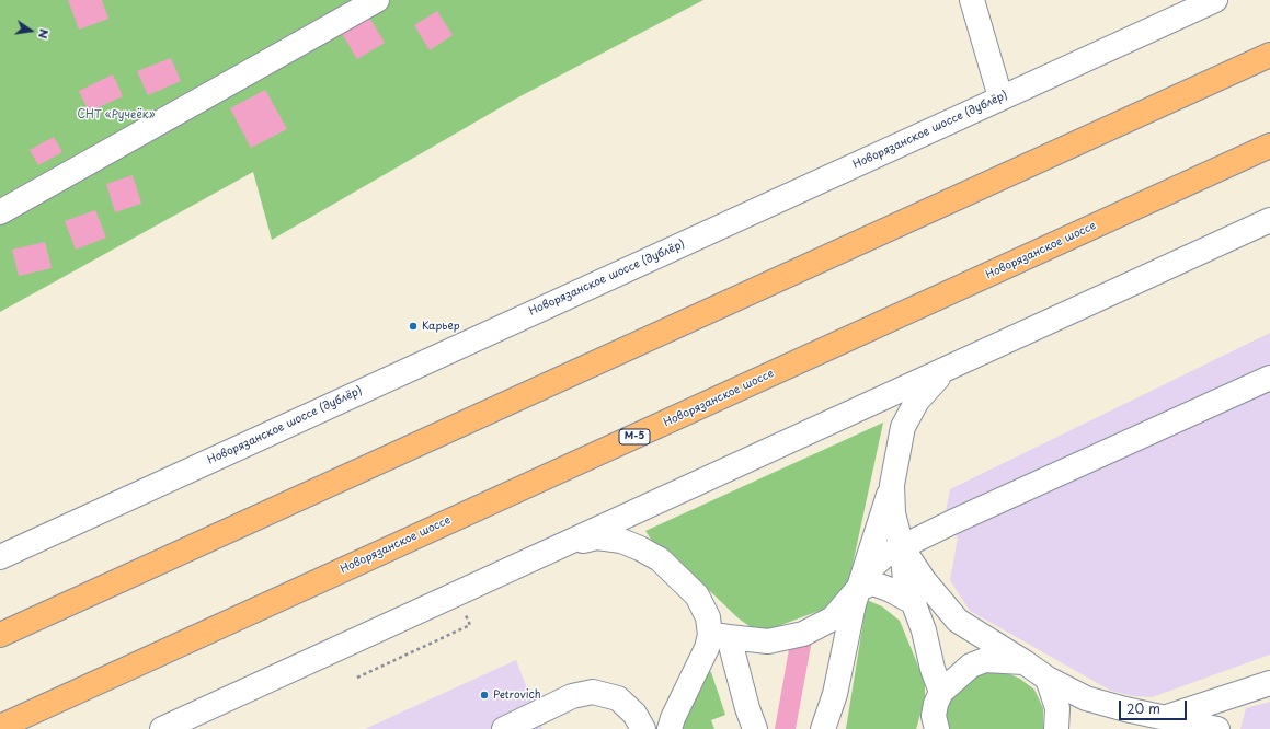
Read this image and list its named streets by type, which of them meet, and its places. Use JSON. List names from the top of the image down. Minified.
{"streets":{"highway":["Новорязанское шоссе","М-5"],"street":["Новорязанское шоссе (дублёр)"]},"parks":["СНТ «Ручеёк»"],"places":["Карьер","Petrovich"],"scale_bar":"20 m","north":"right"}
